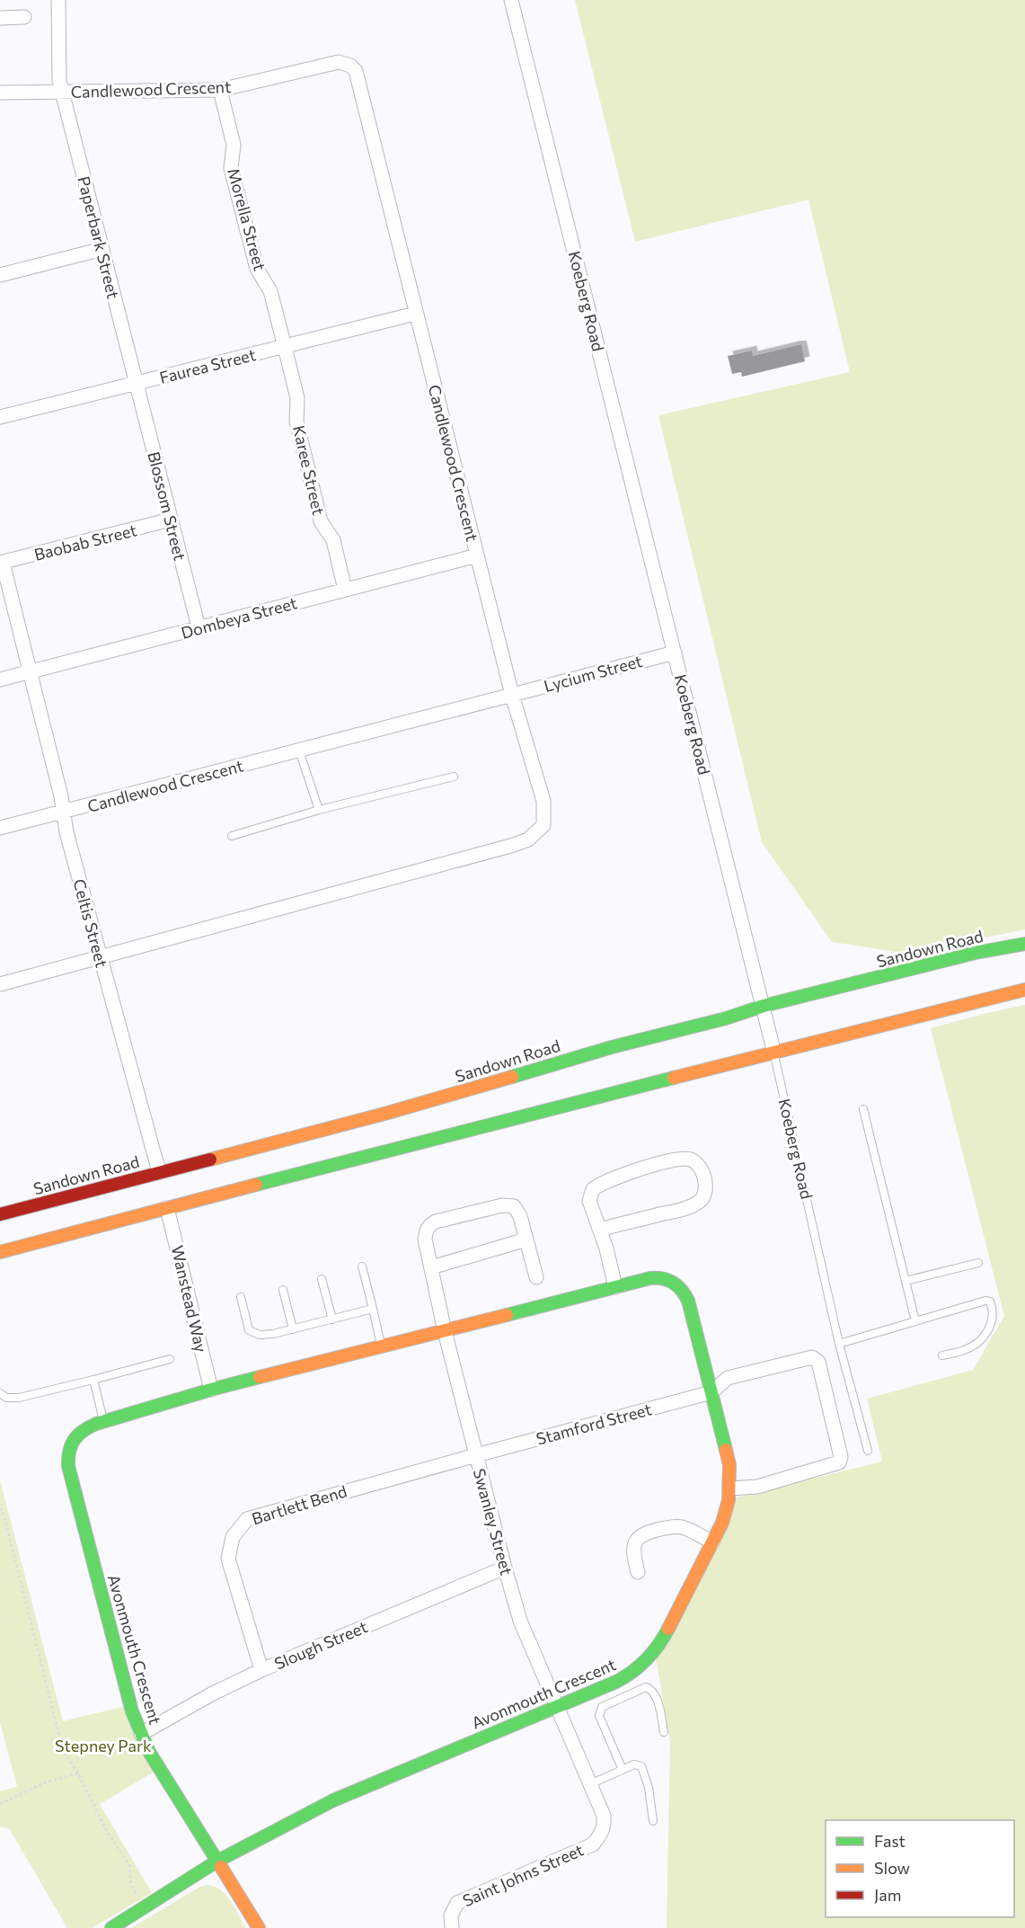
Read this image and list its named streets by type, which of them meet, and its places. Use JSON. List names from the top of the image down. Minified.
{"streets":{"street":["Candlewood Crescent","Morella Street","Paperbark Street","Koeberg Road","Faurea Street","Karee Street","Blossom Street","Baobab Street","Dombeya Street","Lycium Street","Celtis Street","Sandown Road","Wanstead Way","Stamford Street","Bartlett Bend","Swanley Street","Slough Street","Avonmouth Crescent","Saint Johns Street"]},"crossings":[["Candlewood Crescent","Morella Street"],["Candlewood Crescent","Paperbark Street"],["Candlewood Crescent","Faurea Street"],["Candlewood Crescent","Dombeya Street"],["Candlewood Crescent","Lycium Street"],["Candlewood Crescent","Celtis Street"],["Morella Street","Faurea Street"],["Morella Street","Karee Street"],["Paperbark Street","Faurea Street"],["Paperbark Street","Blossom Street"],["Koeberg Road","Lycium Street"],["Koeberg Road","Sandown Road"],["Faurea Street","Karee Street"],["Faurea Street","Blossom Street"],["Karee Street","Dombeya Street"],["Blossom Street","Baobab Street"],["Blossom Street","Dombeya Street"],["Baobab Street","Celtis Street"],["Dombeya Street","Celtis Street"],["Celtis Street","Sandown Road"],["Wanstead Way","Avonmouth Crescent"],["Stamford Street","Bartlett Bend"],["Stamford Street","Swanley Street"],["Stamford Street","Avonmouth Crescent"],["Bartlett Bend","Swanley Street"],["Bartlett Bend","Slough Street"],["Swanley Street","Slough Street"],["Swanley Street","Avonmouth Crescent"],["Swanley Street","Saint Johns Street"],["Slough Street","Avonmouth Crescent"],["Avonmouth Crescent","Saint Johns Street"]],"parks":["Stepney Park"],"legend":["Fast","Slow","Jam"]}
